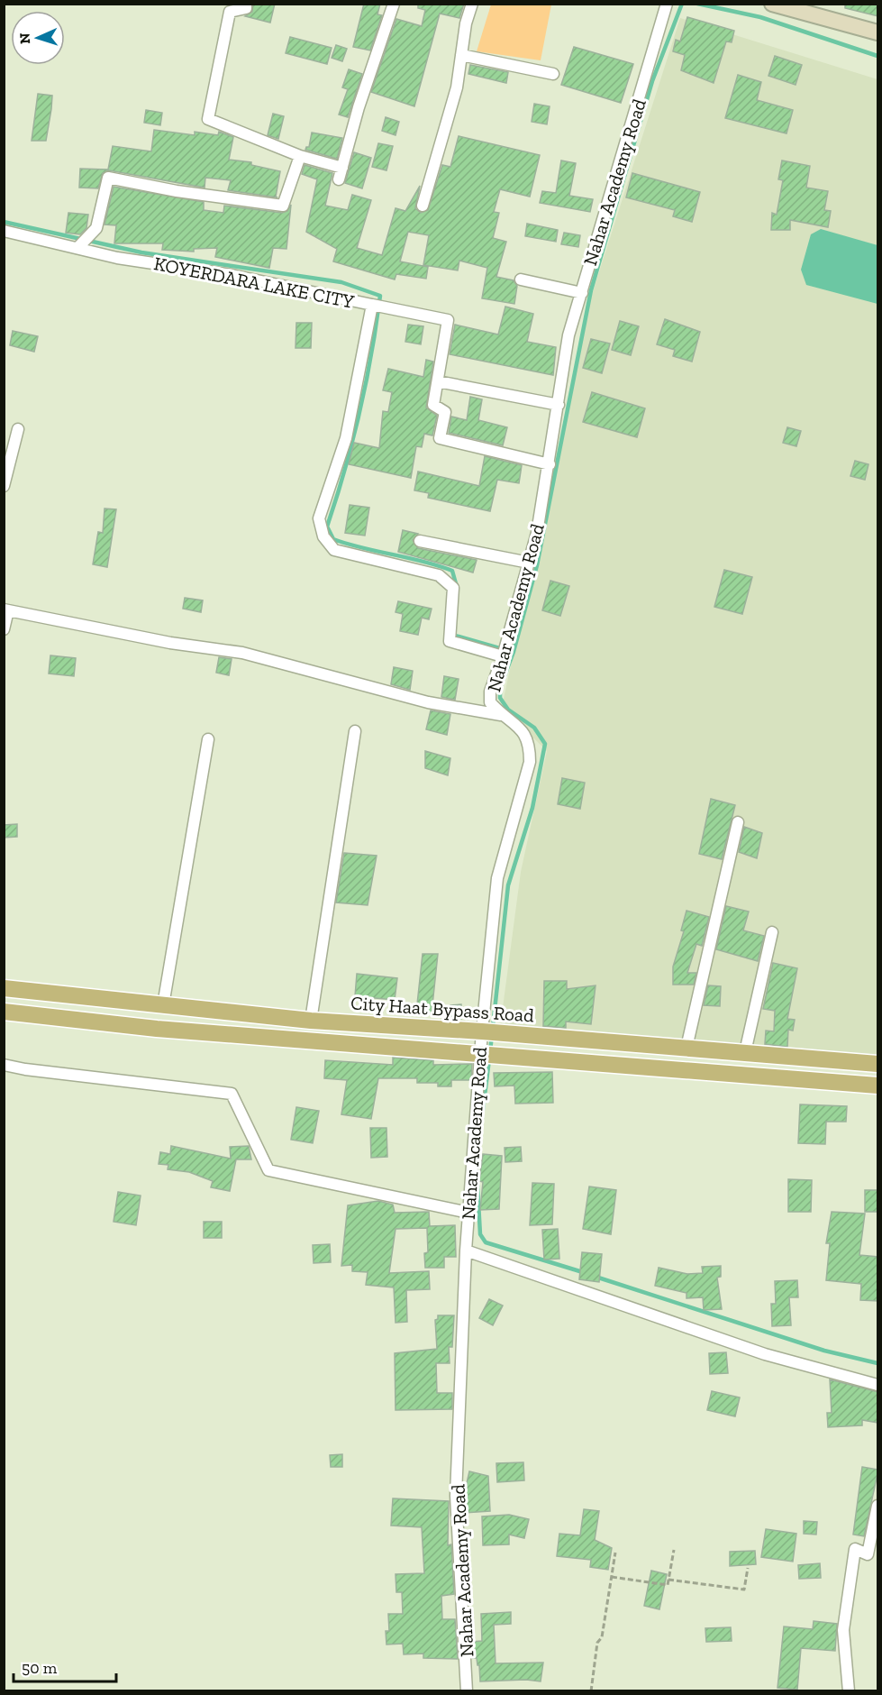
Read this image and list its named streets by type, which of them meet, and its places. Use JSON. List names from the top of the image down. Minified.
{"streets":{"main road":["City Haat Bypass Road"],"street":["Nahar Academy Road","KOYERDARA LAKE CITY"]},"crossings":[["Nahar Academy Road","KOYERDARA LAKE CITY"],["Nahar Academy Road","City Haat Bypass Road"]],"scale_bar":"50 m","north":"left"}
